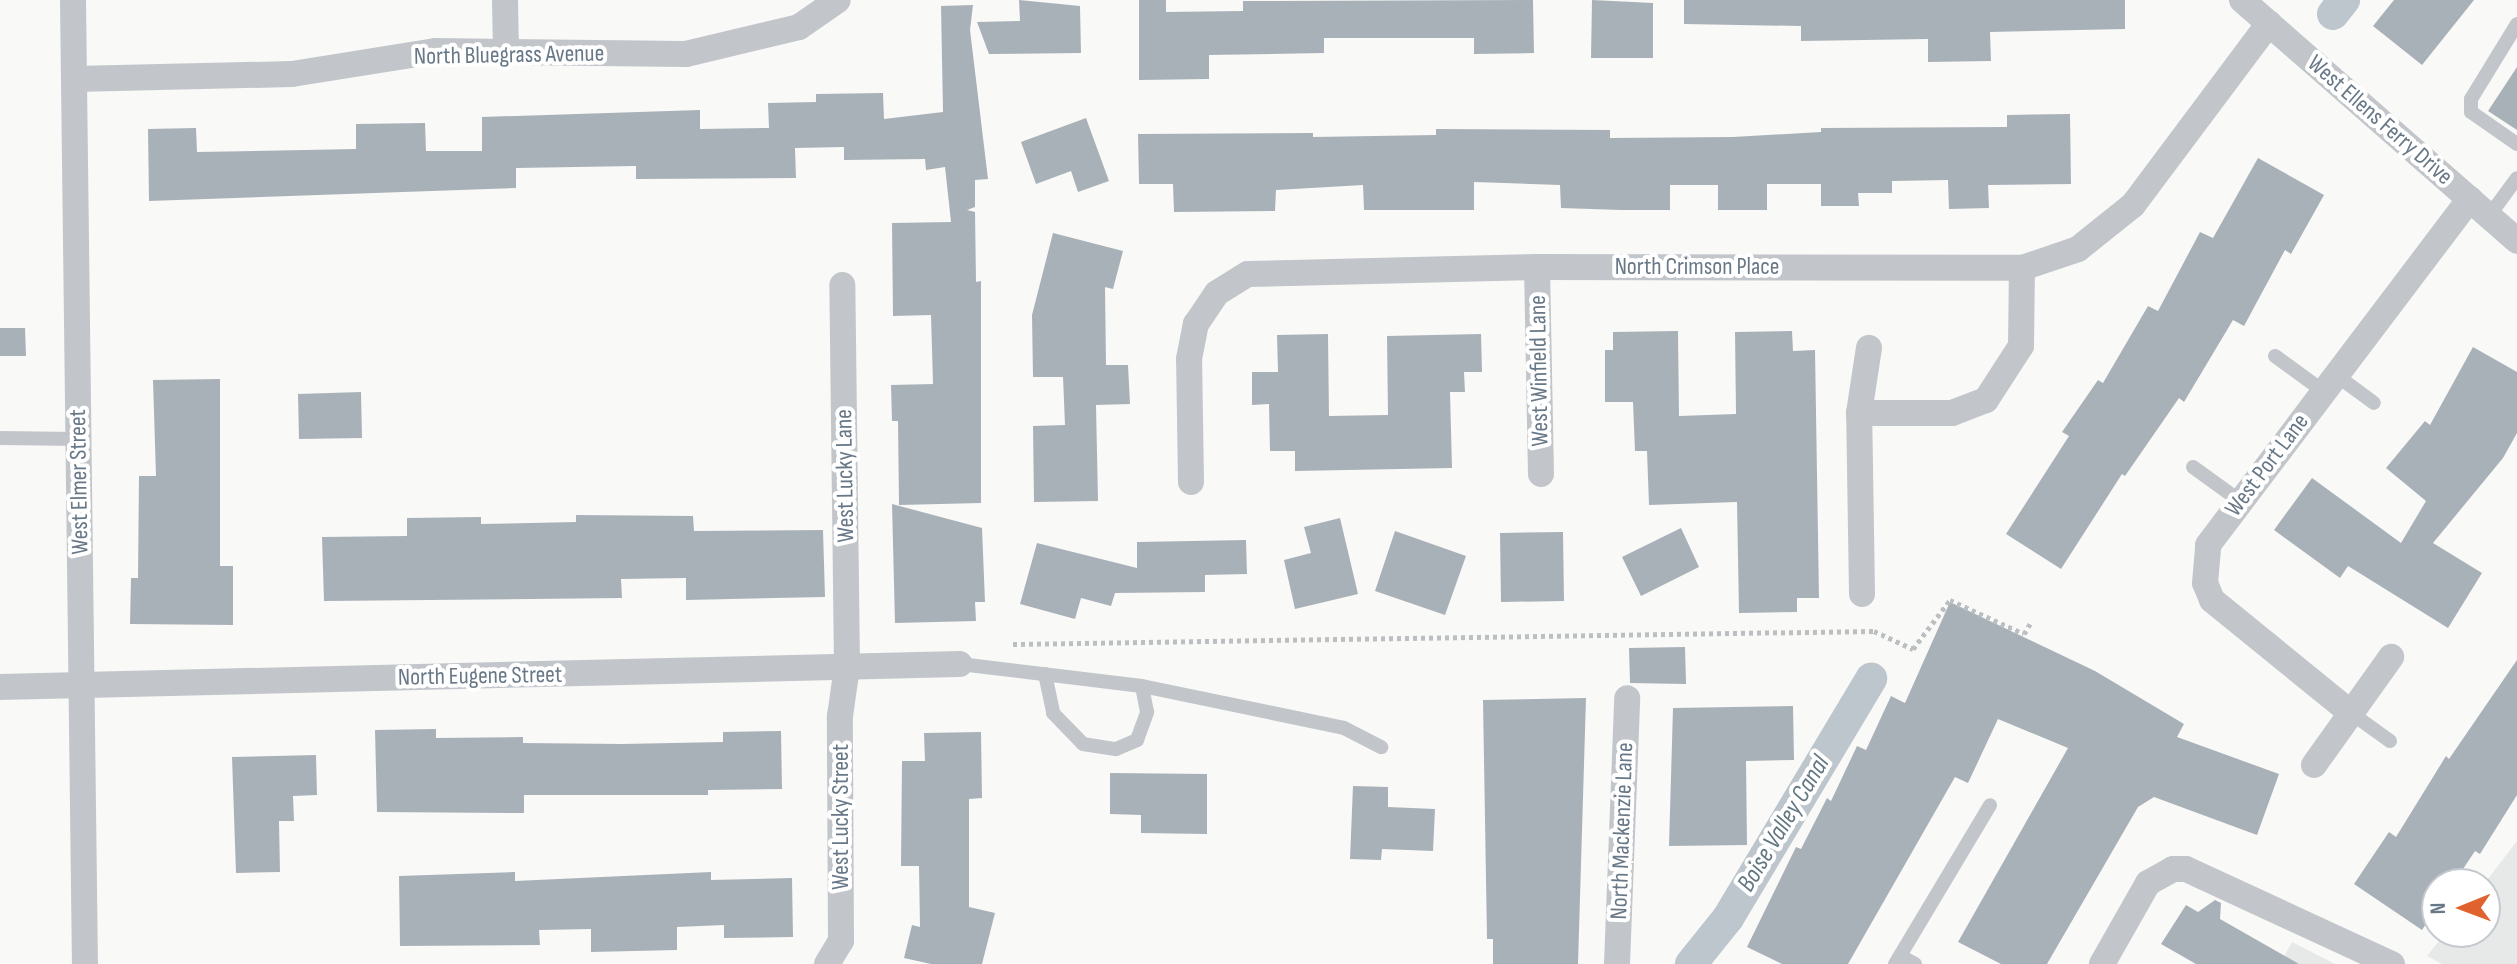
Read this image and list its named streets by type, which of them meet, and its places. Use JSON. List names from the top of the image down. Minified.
{"streets":{"street":["North Bluegrass Avenue","West Ellens Ferry Drive","North Crimson Place","West Winfield Lane","West Port Lane","West Lucky Lane","West Elmer Street","North Eugene Street","West Lucky Street","North Mackenzie Lane"]},"crossings":[["North Bluegrass Avenue","West Elmer Street"],["West Ellens Ferry Drive","North Crimson Place"],["West Ellens Ferry Drive","West Port Lane"],["North Crimson Place","West Winfield Lane"],["West Lucky Lane","North Eugene Street"],["West Lucky Lane","West Lucky Street"],["West Elmer Street","North Eugene Street"],["North Eugene Street","West Lucky Street"]],"water":["Boise Valley Canal"],"north":"left"}
